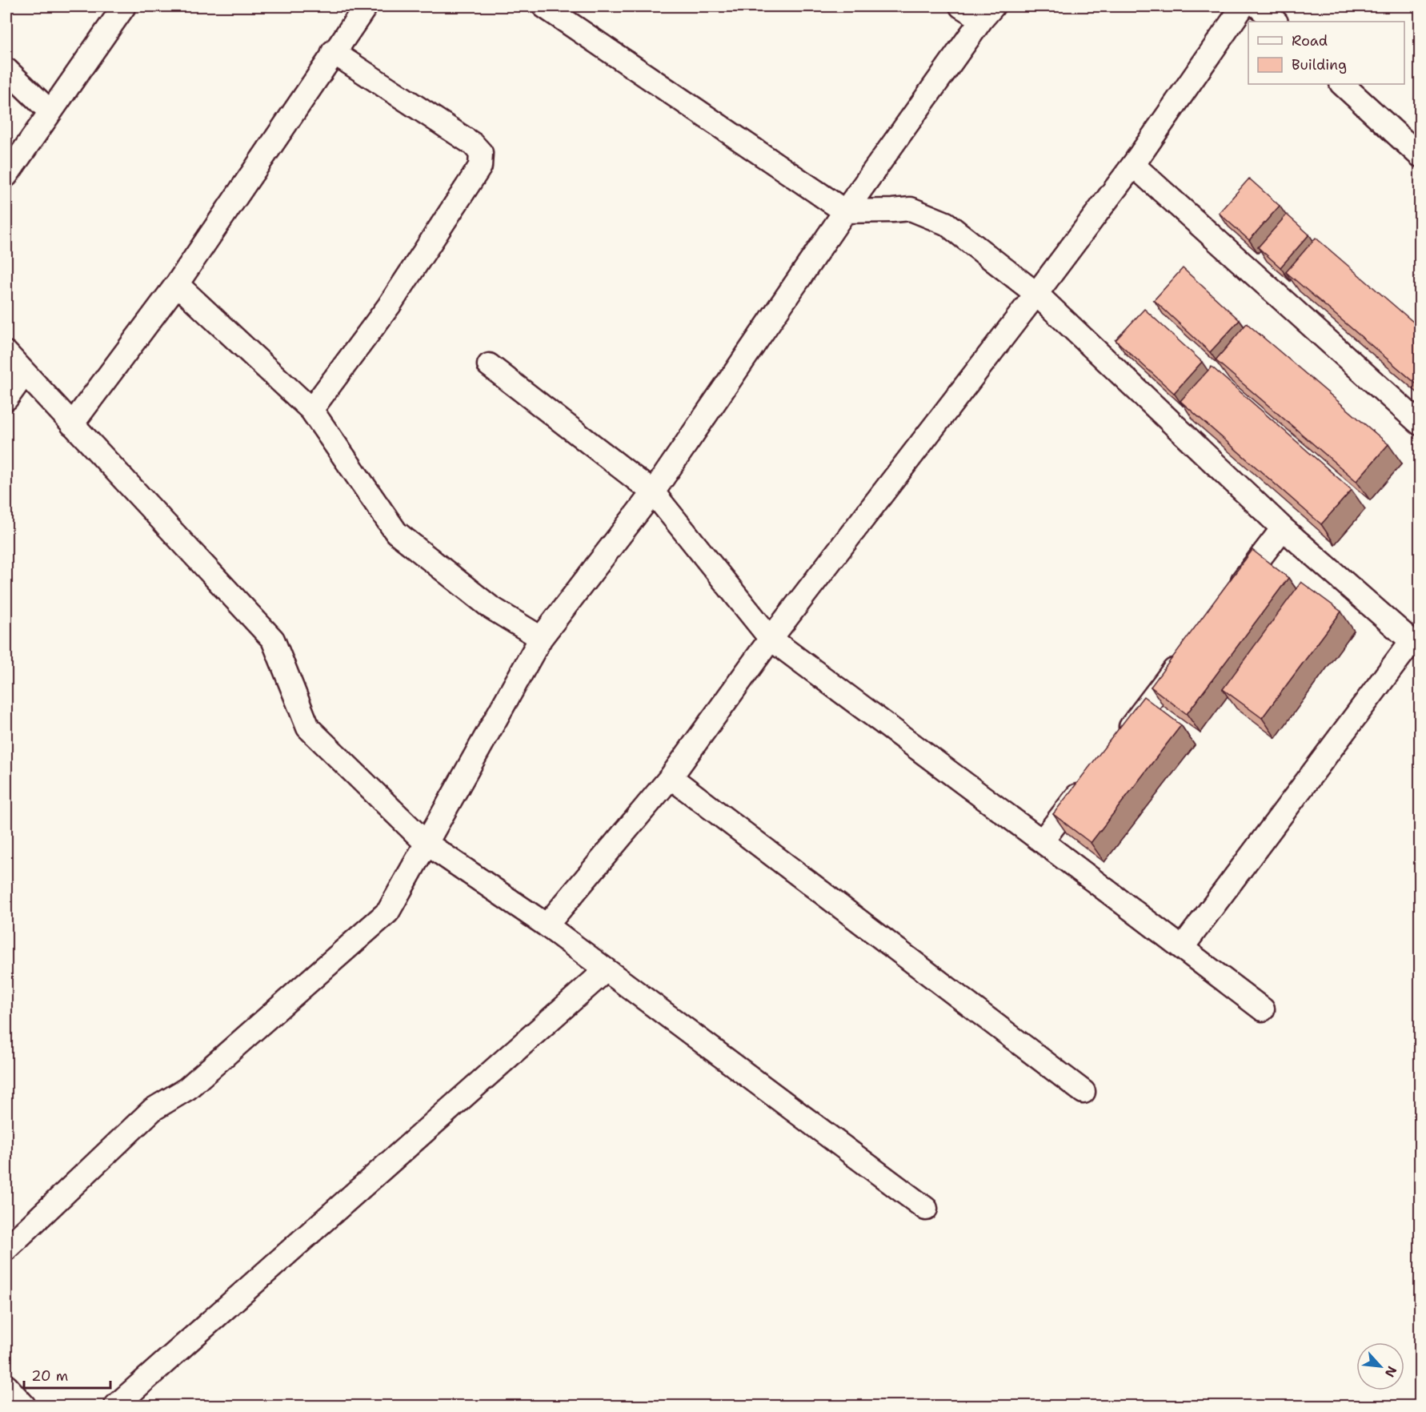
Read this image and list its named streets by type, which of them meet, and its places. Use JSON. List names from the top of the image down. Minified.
{"legend":["Road","Building"],"scale_bar":"20 m","north":"bottom right"}
